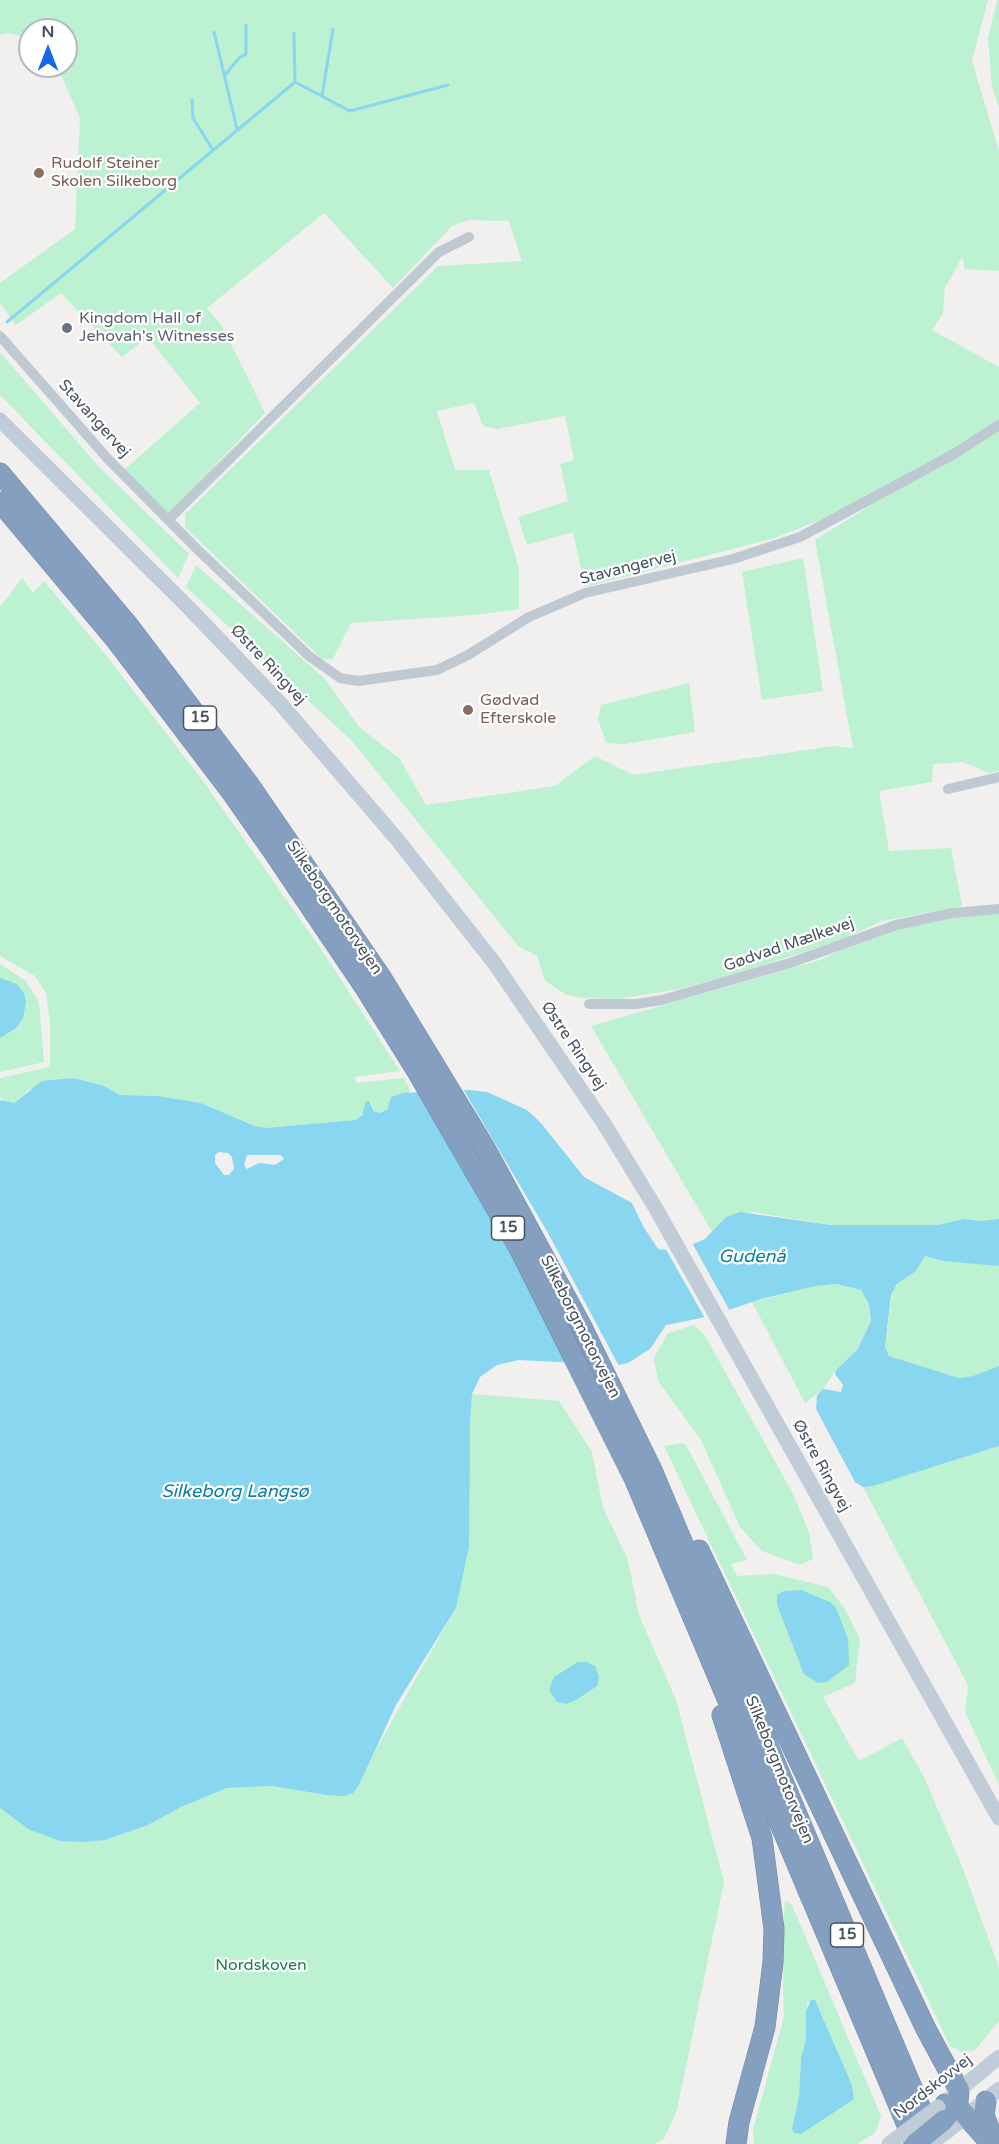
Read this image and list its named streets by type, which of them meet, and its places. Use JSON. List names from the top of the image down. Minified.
{"streets":{"highway":["15","Silkeborgmotorvejen"],"main road":["Østre Ringvej","Nordskovvej"],"street":["Stavangervej","Gødvad Mælkevej"]},"crossings":[["Silkeborgmotorvejen","Nordskovvej"]],"water":["Gudenå","Silkeborg Langsø"],"parks":["Nordskoven"],"places":["Rudolf Steiner Skolen Silkeborg","Kingdom Hall of Jehovah's Witnesses","Gødvad Efterskole"],"north":"top"}
